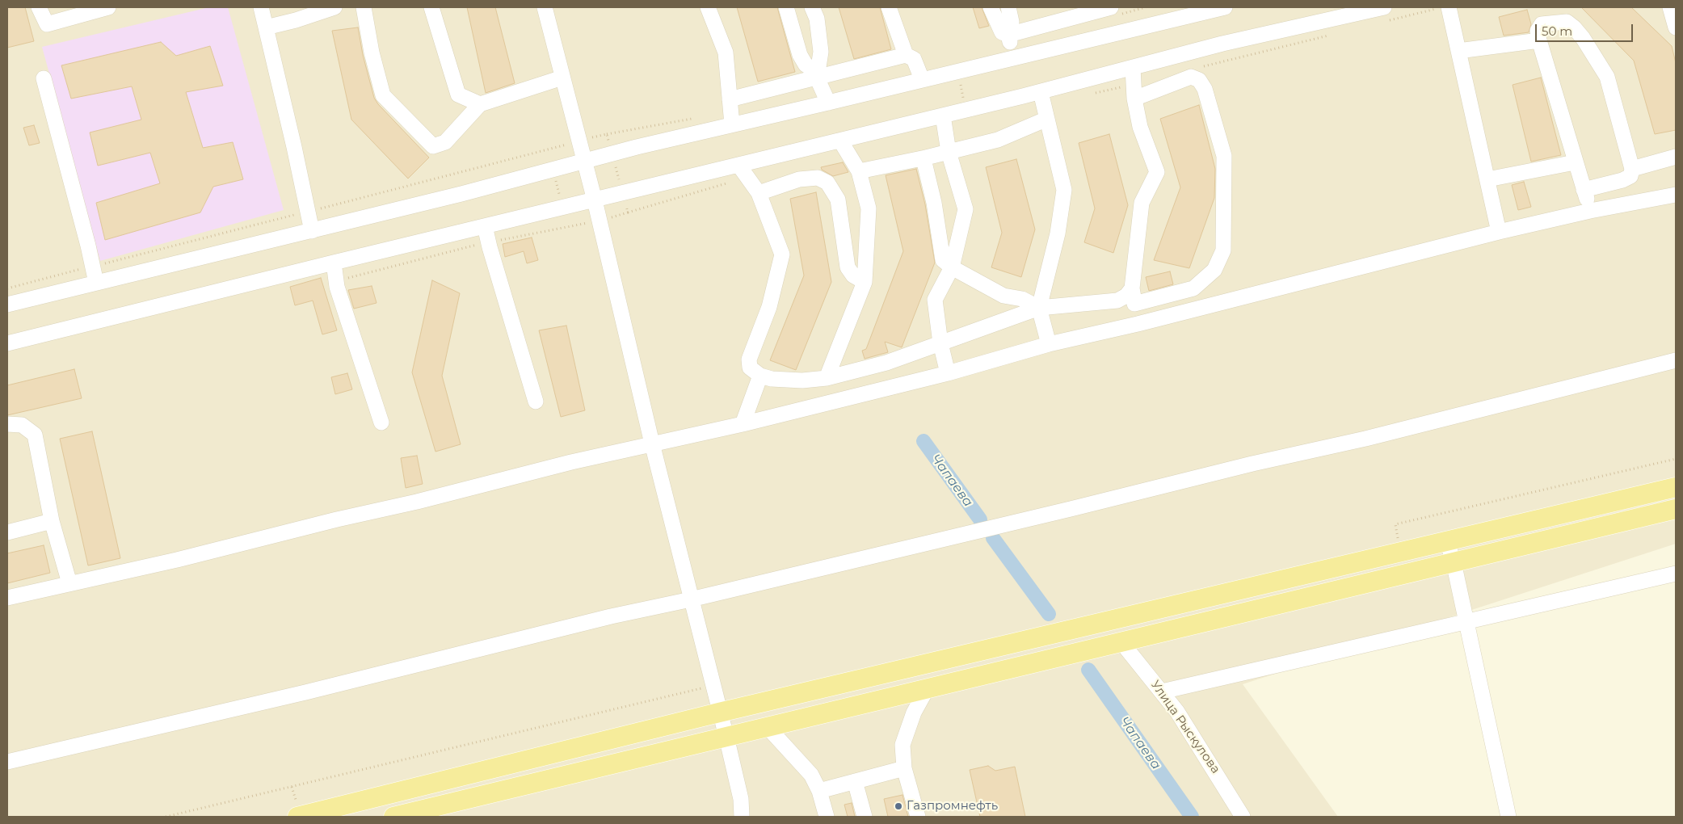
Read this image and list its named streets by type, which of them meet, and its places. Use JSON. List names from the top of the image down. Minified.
{"streets":{"street":["Улица Рыскулова"]},"water":["Чапаева"],"places":["Газпромнефть"],"scale_bar":"50 m"}
